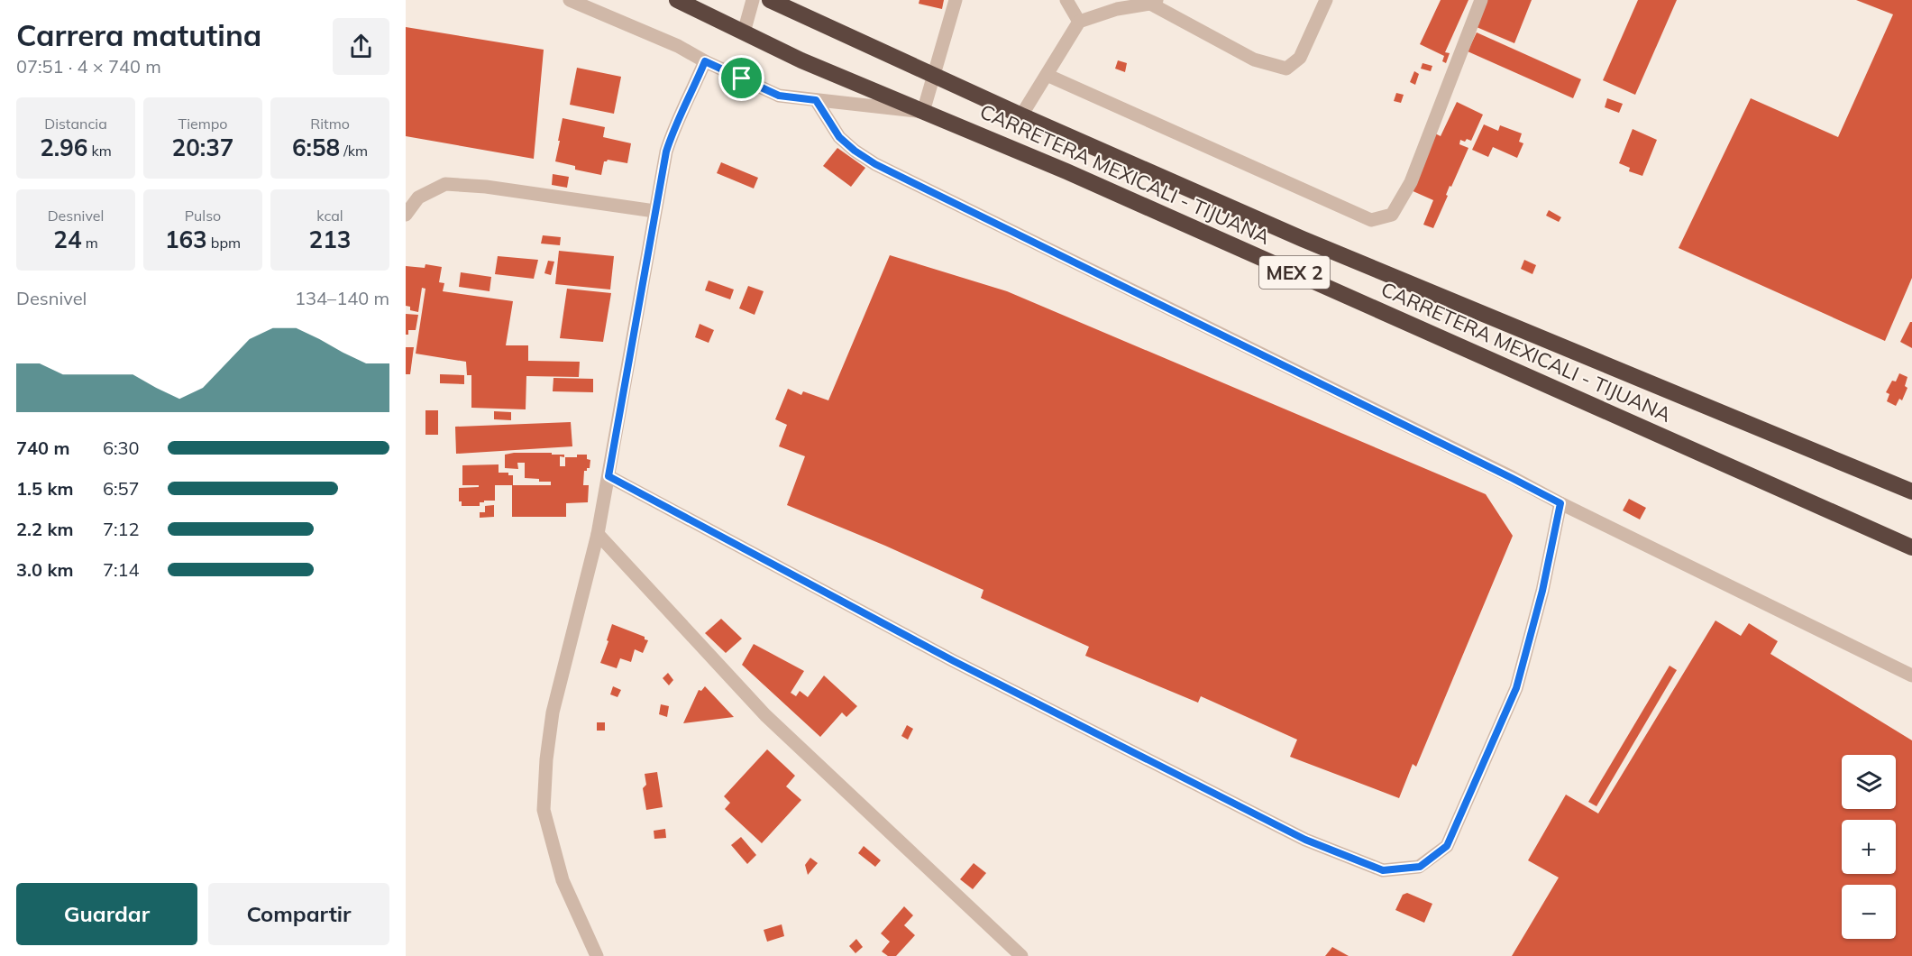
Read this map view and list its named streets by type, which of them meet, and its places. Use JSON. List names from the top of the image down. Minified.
{"streets":{"highway":["CARRETERA MEXICALI - TIJUANA","MEX 2"]},"page":{"heading":["Carrera matutina","07:51 · 4 × 740 m"],"stats":[["Distancia","2.96 km"],["Tiempo","20:37"],["Ritmo","6:58 /km"],["Desnivel","24 m"],["Pulso","163 bpm"],["kcal","213"]],"chart":["Desnivel","134–140 m"],"list":[{"name":"740 m","note":"6:30"},{"name":"1.5 km","note":"6:57"},{"name":"2.2 km","note":"7:12"},{"name":"3.0 km","note":"7:14"}],"map_buttons":["+","−"],"buttons":["Guardar","Compartir"]}}
